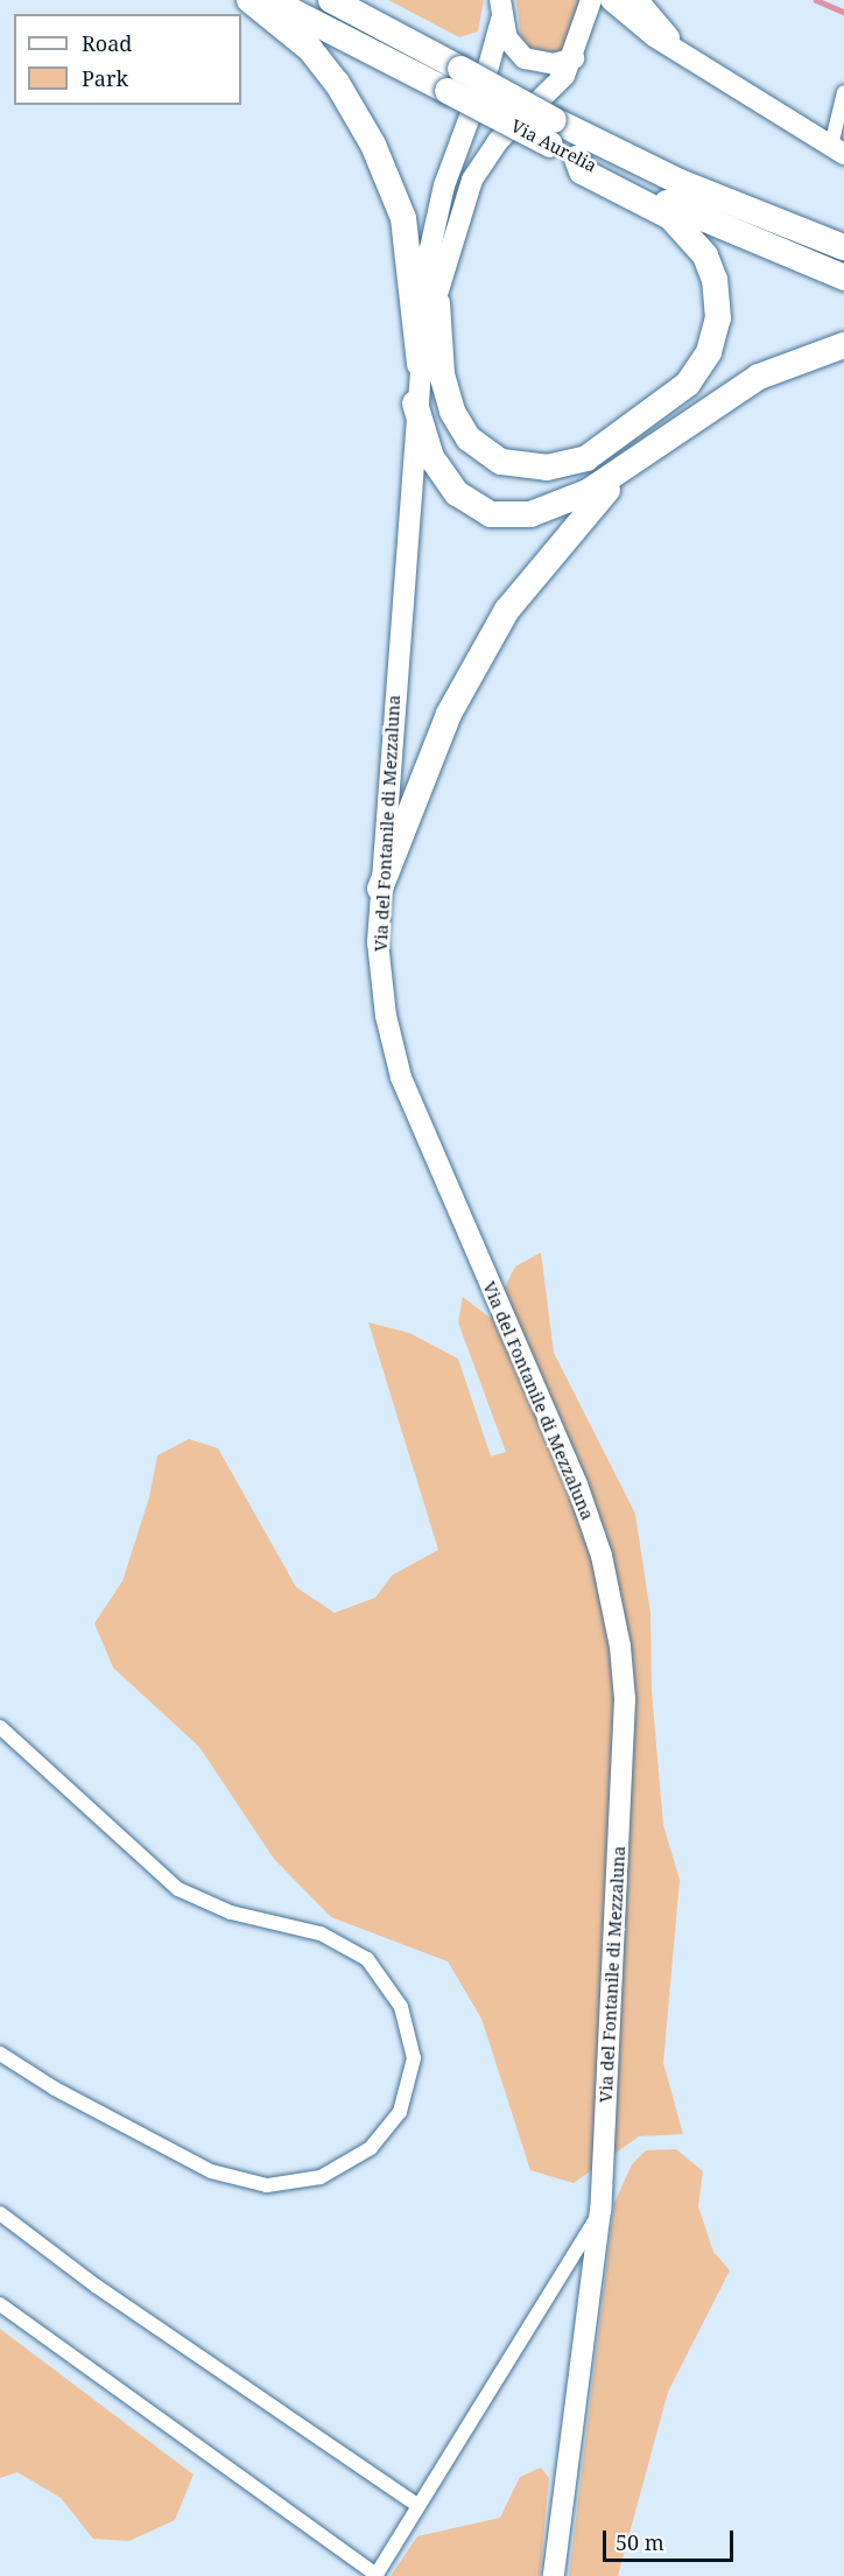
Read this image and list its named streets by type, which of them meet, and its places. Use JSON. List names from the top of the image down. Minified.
{"streets":{"highway":["Via Aurelia"],"street":["Via del Fontanile di Mezzaluna"]},"legend":["Road","Park"],"scale_bar":"50 m"}
